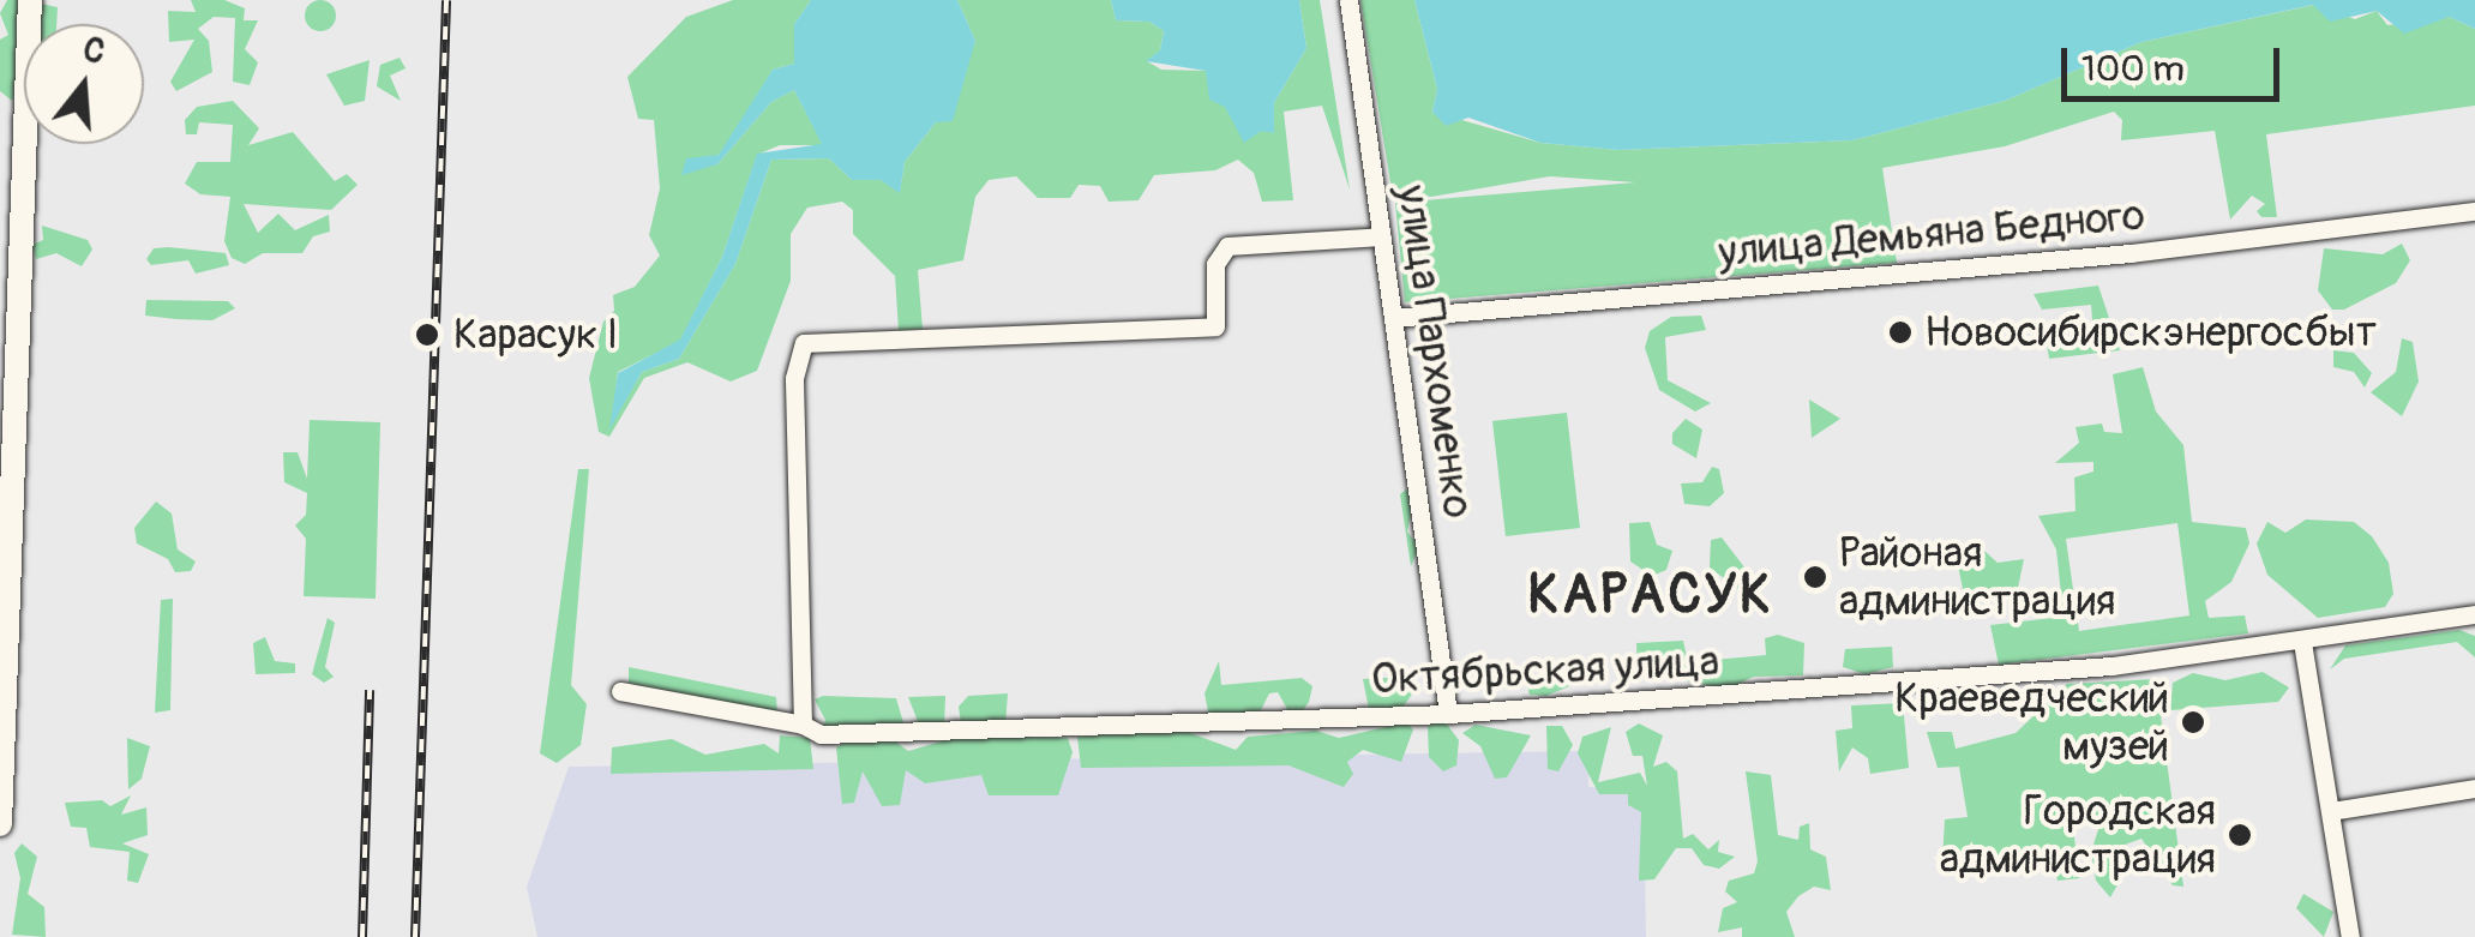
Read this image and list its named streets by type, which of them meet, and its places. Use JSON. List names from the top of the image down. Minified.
{"streets":{"street":["улица Демьяна Бедного","улица Пархоменко","Октябрьская улица"]},"crossings":[["улица Демьяна Бедного","улица Пархоменко"],["улица Пархоменко","Октябрьская улица"]],"districts":["КАРАСУК"],"places":["Новосибирскэнергосбыт","Карасук I","Районая администрация","Краеведческий музей","Городская администрация"],"scale_bar":"100 m","north":"top"}
